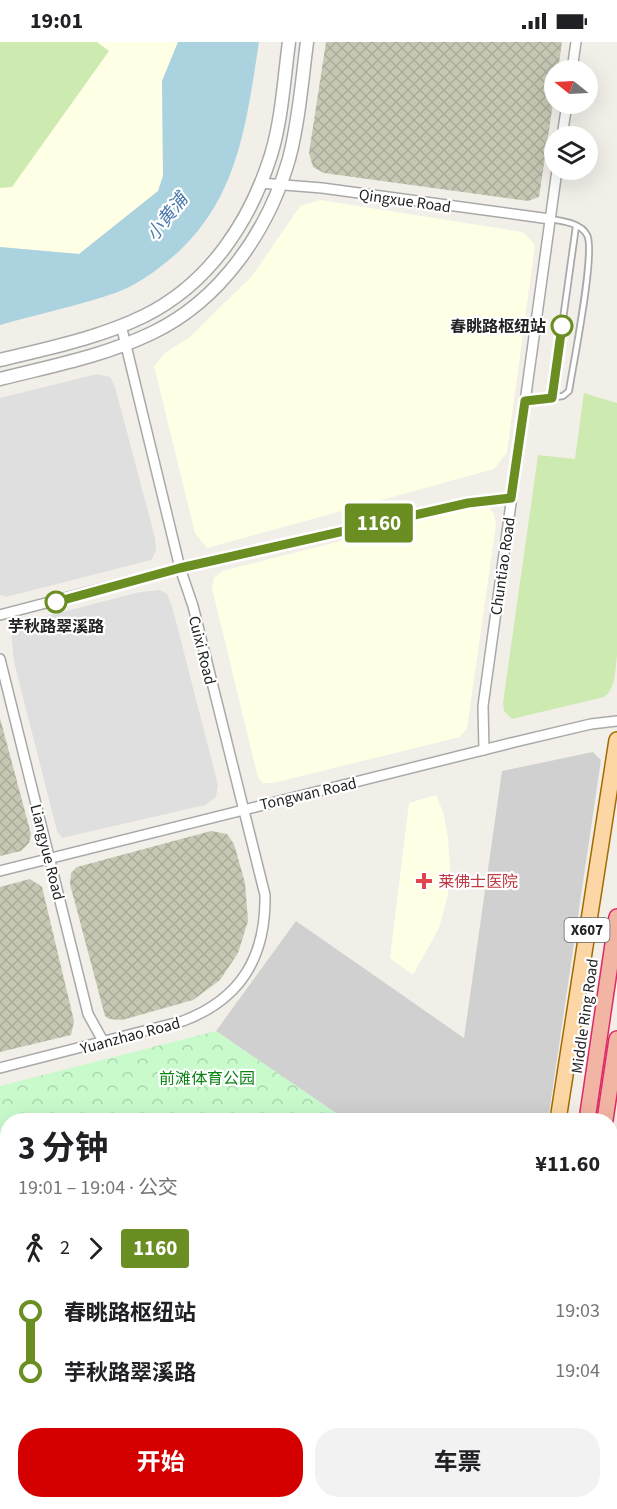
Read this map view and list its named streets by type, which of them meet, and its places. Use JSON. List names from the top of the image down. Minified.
{"streets":{"highway":["Middle Ring Road"],"main road":["X607"],"street":["Qingxue Road","Chuntiao Road","Cuixi Road","Tongwan Road","Liangyue Road","Yuanzhao Road"]},"crossings":[["Qingxue Road","Chuntiao Road"],["Chuntiao Road","Tongwan Road"],["Cuixi Road","Tongwan Road"],["Cuixi Road","Yuanzhao Road"],["Tongwan Road","Liangyue Road"],["Liangyue Road","Yuanzhao Road"]],"water":["小黄浦"],"parks":["前滩体育公园"],"places":{"other":["春眺路枢纽站","芋秋路翠溪路"],"health":["莱佛士医院"]},"lines":["bus line 1160"],"north":"left","page":{"status":"19:01","on_map":"1160","heading":["3 分钟","19:01 – 19:04 · 公交","¥11.60"],"legs":["2","1160"],"list":[{"name":"春眺路枢纽站","value":"19:03"},{"name":"芋秋路翠溪路","value":"19:04"}],"buttons":["开始","车票"]}}
